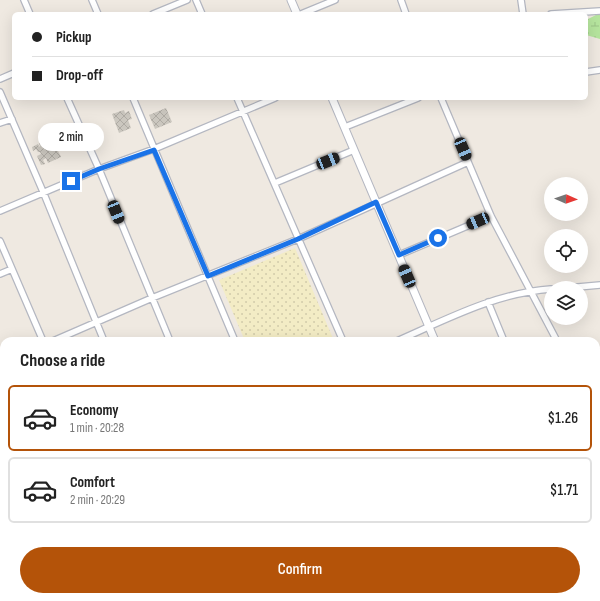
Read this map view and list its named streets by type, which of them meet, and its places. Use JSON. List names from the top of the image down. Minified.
{"north":"right","page":{"banner":["Pickup","Drop-off"],"bubble":"2 min","heading":"Choose a ride","list":[{"name":"Economy","note":"1 min · 20:28","value":"$1.26"},{"name":"Comfort","note":"2 min · 20:29","value":"$1.71"}],"buttons":"Confirm"}}
